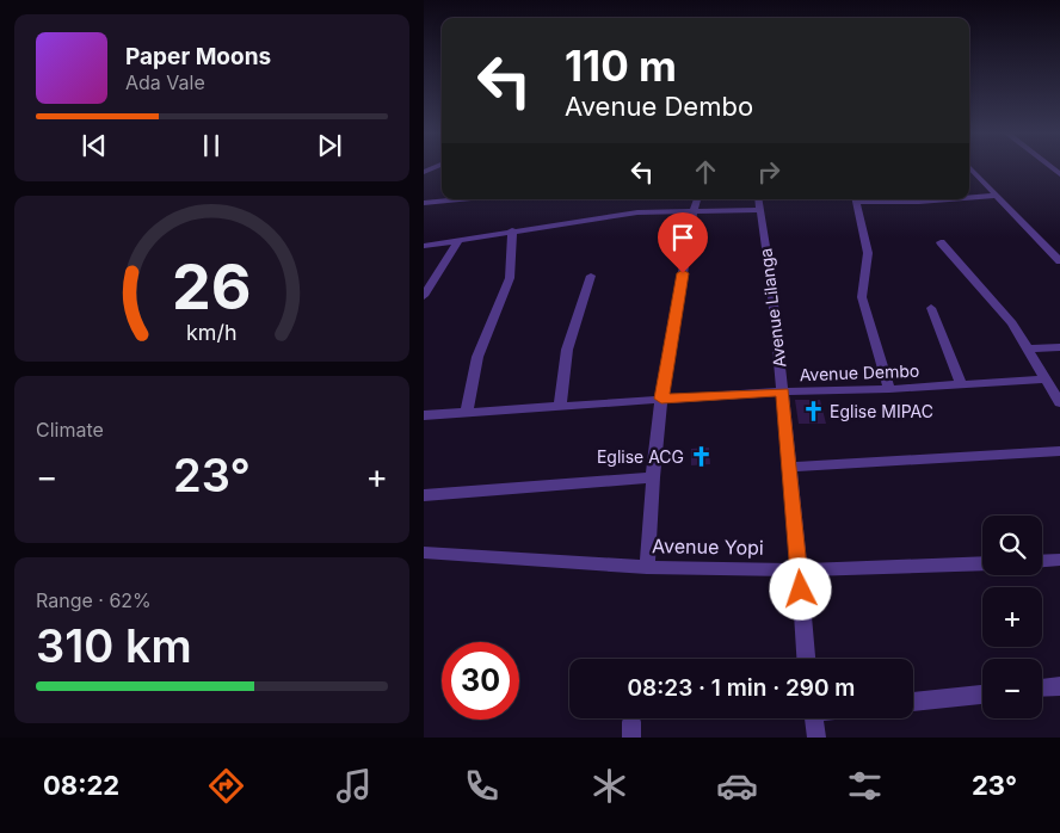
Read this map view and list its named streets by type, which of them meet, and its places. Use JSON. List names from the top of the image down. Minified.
{"streets":{"street":["Avenue Lilanga","Avenue Dembo","Avenue Yopi"]},"crossings":[["Avenue Lilanga","Avenue Dembo"],["Avenue Lilanga","Avenue Yopi"]],"places":{"church":["Eglise MIPAC","Eglise ACG"]},"page":{"turn":["110 m","Avenue Dembo"],"song":["Paper Moons","Ada Vale"],"tile":["Climate",["Range · 62%","310 km"]],"heat":["−","23°","+"],"map_buttons":["+","−"],"limit":"30","trip":"08:23 · 1 min · 290 m","tabs":["08:22","23°"],"gauge":["26","km/h"]}}
